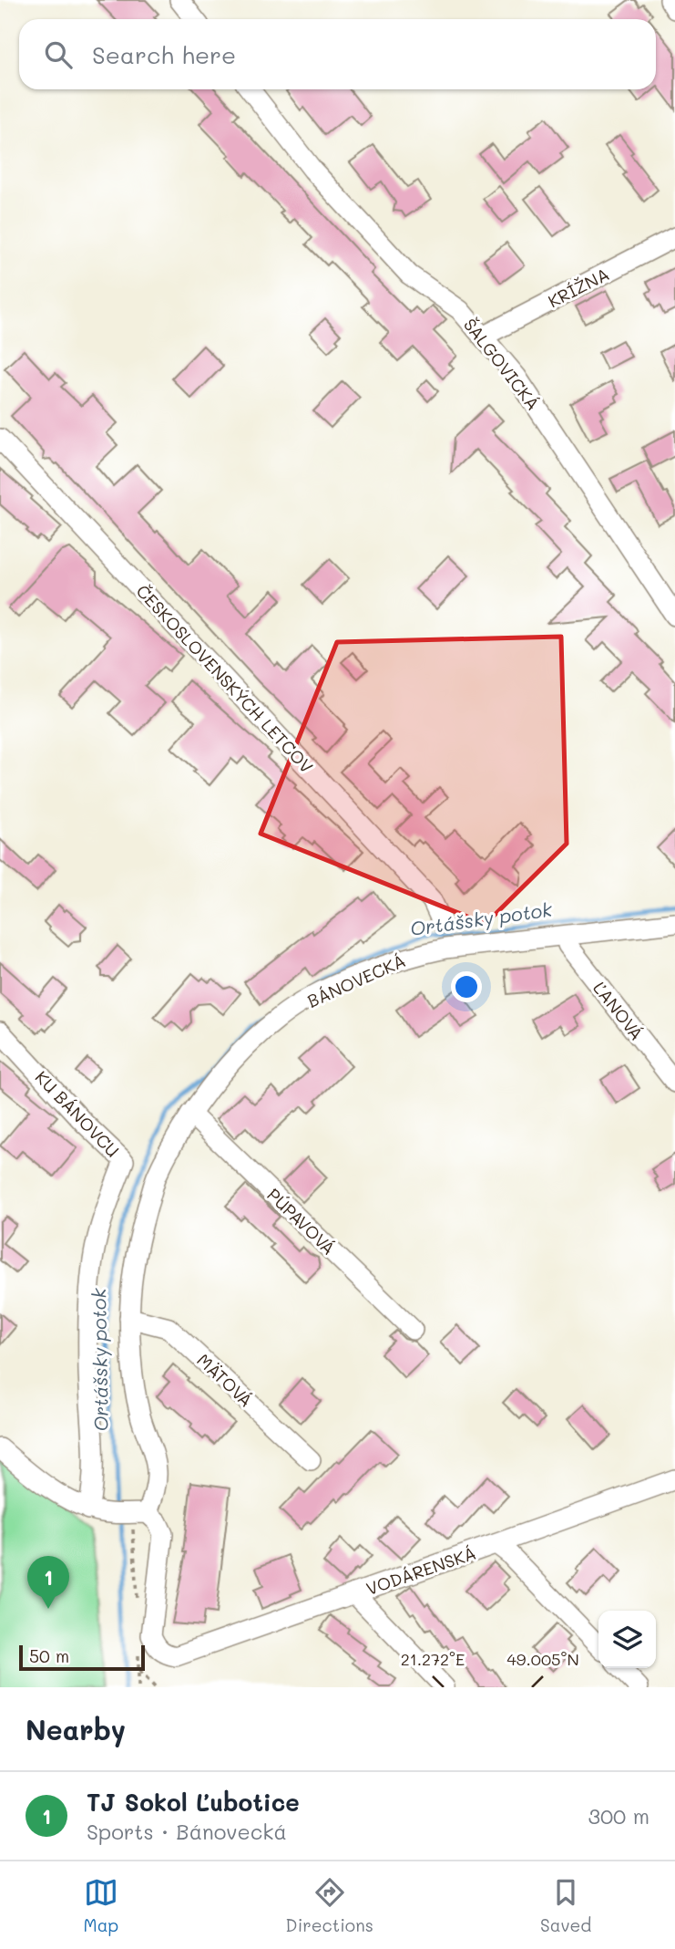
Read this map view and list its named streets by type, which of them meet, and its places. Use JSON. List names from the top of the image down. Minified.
{"streets":{"street":["KRÍŽNA","ŠALGOVICKÁ","ČESKOSLOVENSKÝCH LETCOV","BÁNOVECKÁ","ĽANOVÁ","KU BÁNOVCU","PÚPAVOVÁ","MÄTOVÁ","VODÁRENSKÁ"]},"crossings":[["KRÍŽNA","ŠALGOVICKÁ"],["BÁNOVECKÁ","ĽANOVÁ"],["BÁNOVECKÁ","PÚPAVOVÁ"],["BÁNOVECKÁ","MÄTOVÁ"],["BÁNOVECKÁ","VODÁRENSKÁ"]],"water":["Ortášsky potok"],"scale_bar":"50 m","page":{"search":"Search here","pins":"1","scale":"50 m","heading":"Nearby","list":[{"mark":"1","name":"TJ Sokol Ľubotice","note":"Sports · Bánovecká","value":"300 m"}],"nav":["Map","Directions","Saved"]},"coordinates":["21.272°E","49.005°N"]}
